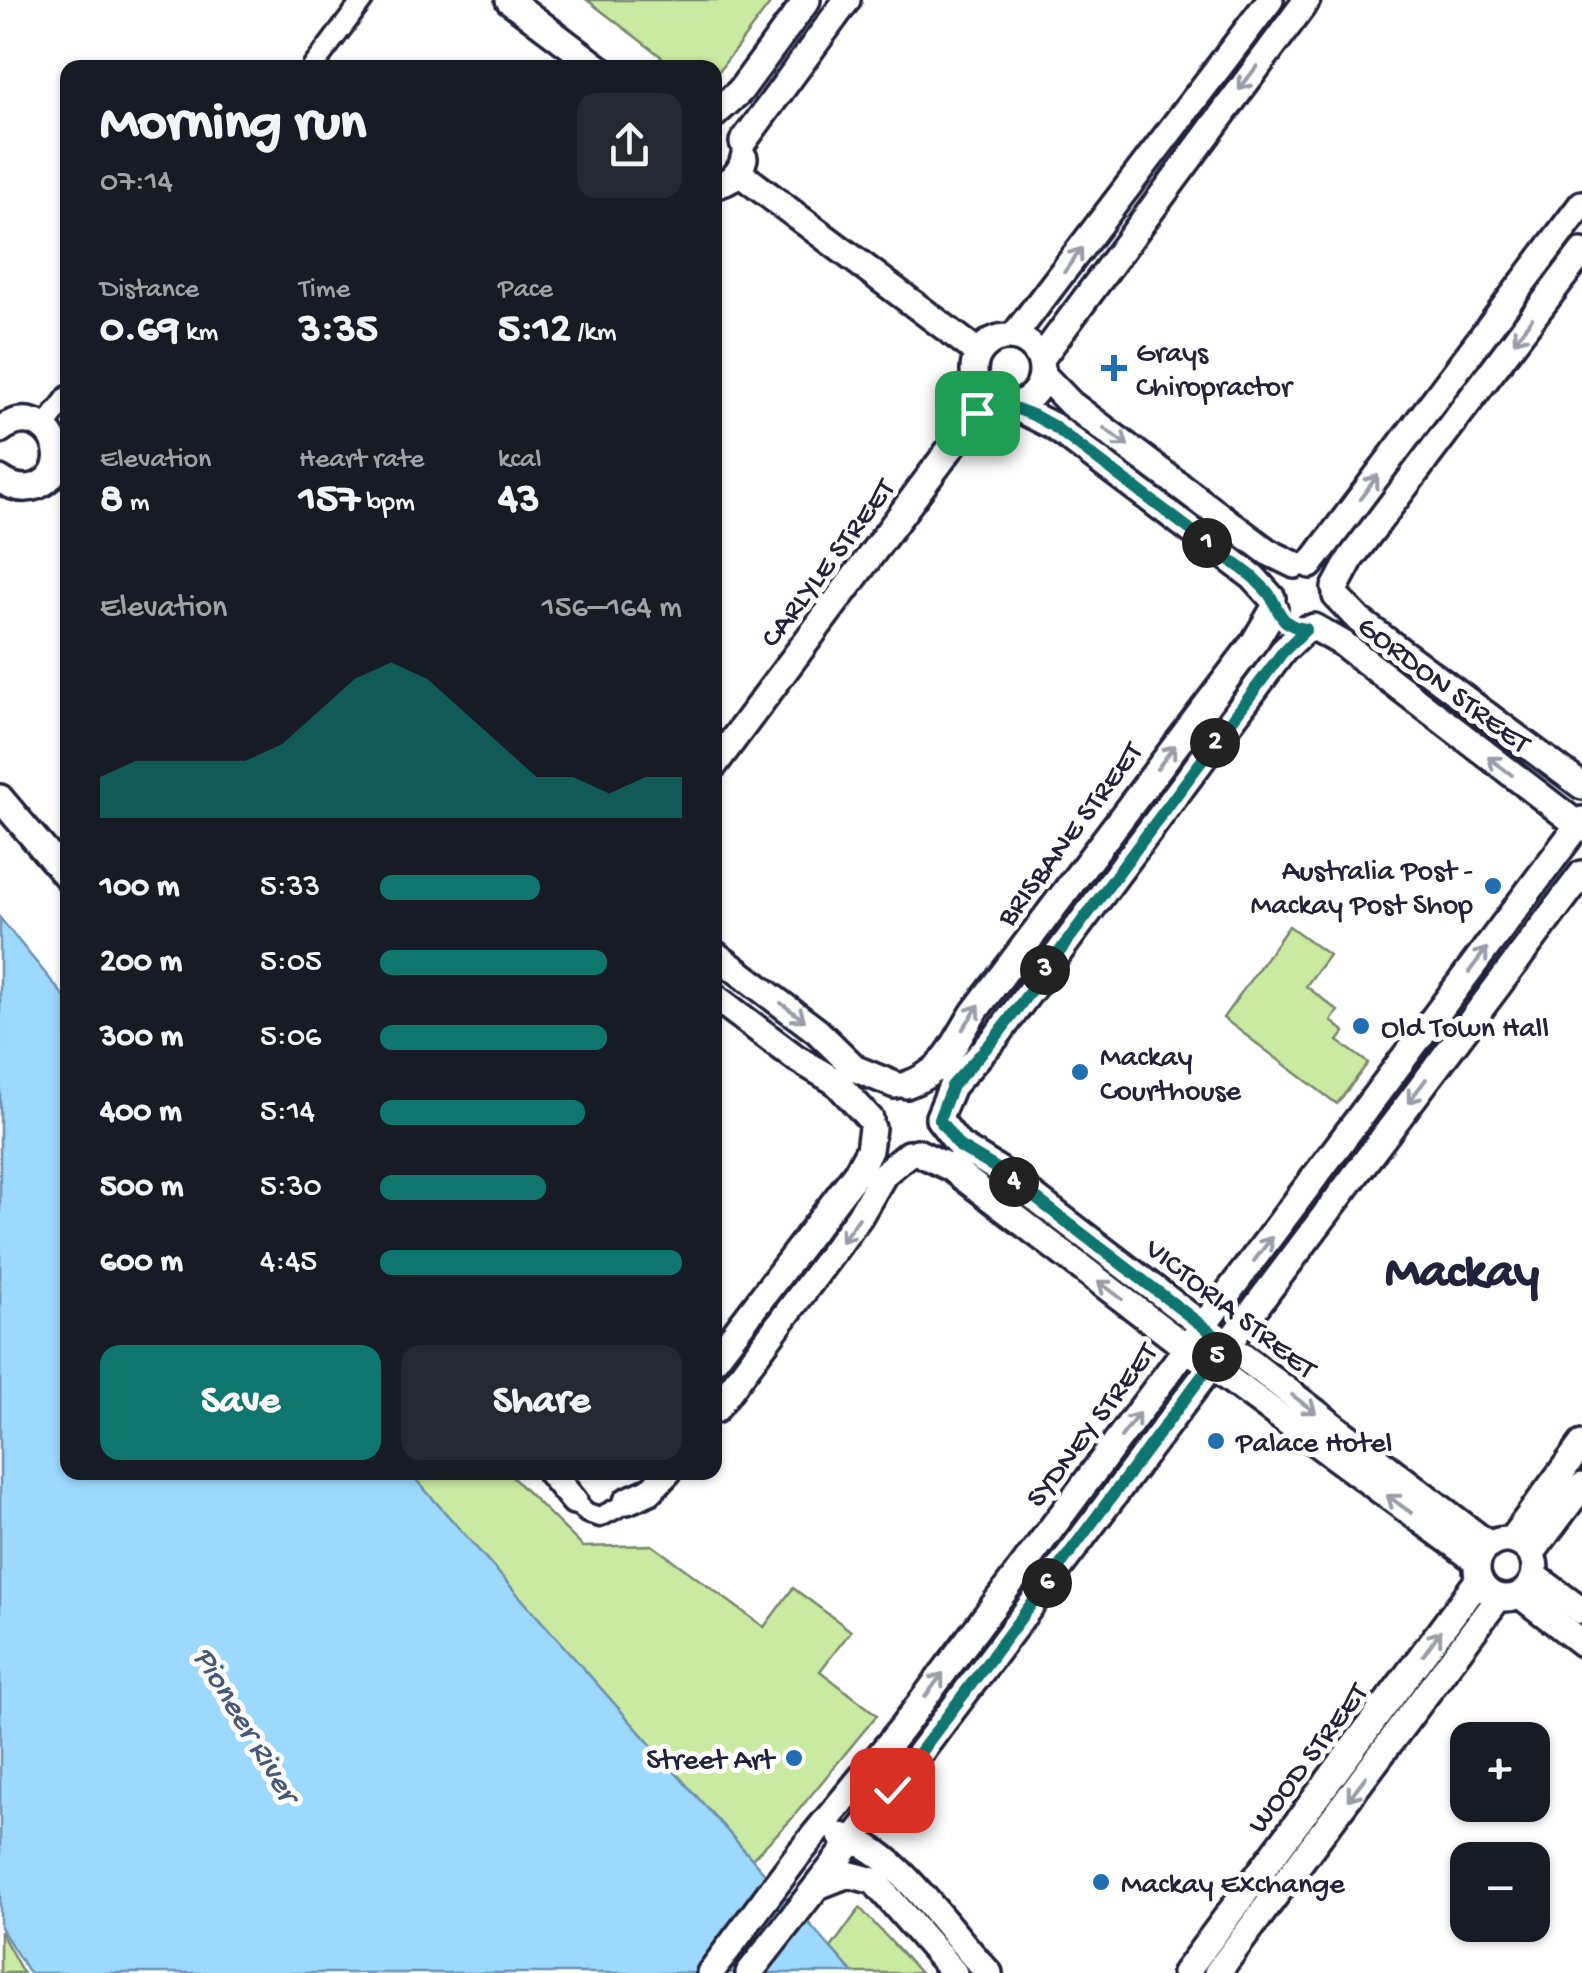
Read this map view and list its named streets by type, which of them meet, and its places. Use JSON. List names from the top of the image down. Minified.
{"streets":{"street":["CARLYLE STREET","GORDON STREET","BRISBANE STREET","VICTORIA STREET","SYDNEY STREET","WOOD STREET"]},"crossings":[["GORDON STREET","BRISBANE STREET"],["GORDON STREET","SYDNEY STREET"],["BRISBANE STREET","VICTORIA STREET"],["VICTORIA STREET","SYDNEY STREET"],["VICTORIA STREET","WOOD STREET"]],"districts":["Mackay"],"water":["Pioneer River"],"places":{"health":["Grays Chiropractor"],"other":["Australia Post - Mackay Post Shop","Old Town Hall","Mackay Courthouse","Palace Hotel","Street Art","Mackay Exchange"]},"page":{"heading":["Morning run","07:14"],"stats":[["Distance","0.69 km"],["Time","3:35"],["Pace","5:12 /km"],["Elevation","8 m"],["Heart rate","157 bpm"],["kcal","43"]],"pins":["1","2","3","4","5","6"],"chart":["Elevation","156–164 m"],"list":[{"name":"100 m","note":"5:33"},{"name":"200 m","note":"5:05"},{"name":"300 m","note":"5:06"},{"name":"400 m","note":"5:14"},{"name":"500 m","note":"5:30"},{"name":"600 m","note":"4:45"}],"buttons":["Save","Share"],"map_buttons":["+","−"]}}
